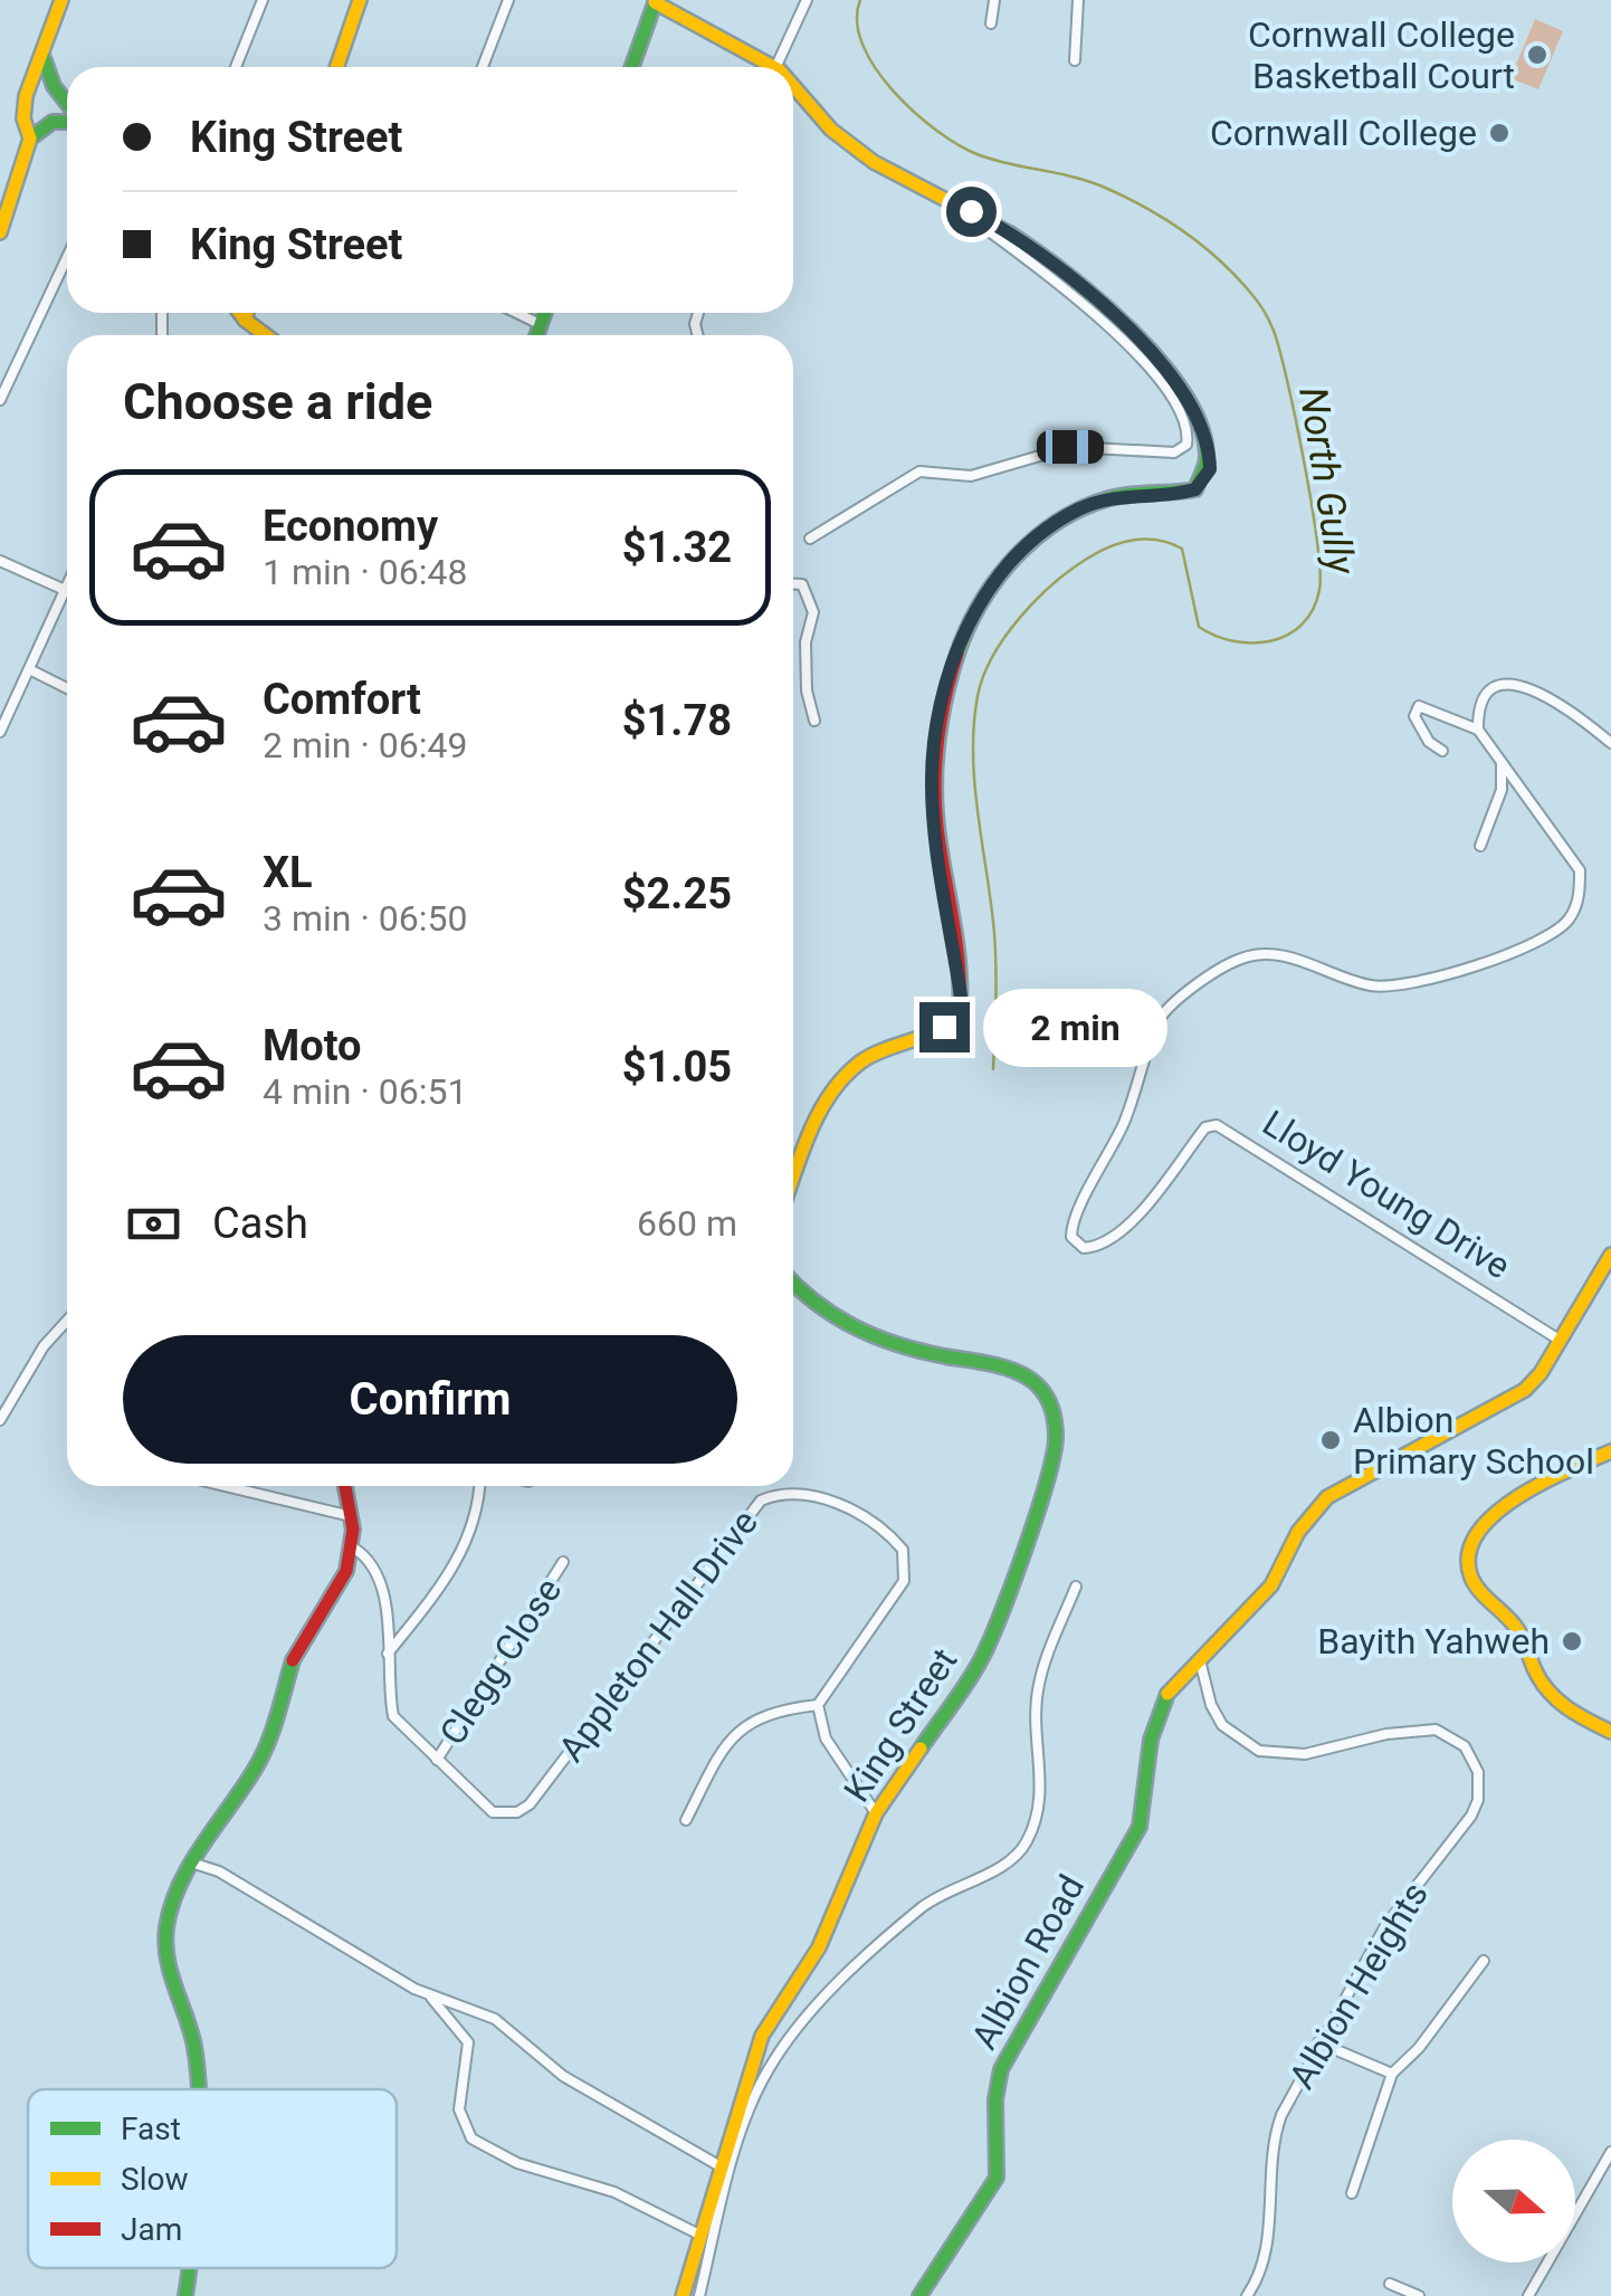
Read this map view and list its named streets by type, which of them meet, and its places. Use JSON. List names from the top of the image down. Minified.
{"streets":{"street":["Lloyd Young Drive","Appleton Hall Drive","Clegg Close","King Street","Albion Road","Albion Heights"]},"crossings":[["Lloyd Young Drive","Albion Road"],["Appleton Hall Drive","Clegg Close"],["Albion Road","Albion Heights"]],"water":["North Gully"],"places":["Cornwall College Basketball Court","Cornwall College","Albion Primary School","Bayith Yahweh"],"legend":["Fast","Slow","Jam"],"north":"right","page":{"banner":["King Street","King Street"],"heading":"Choose a ride","list":[{"name":"Economy","note":"1 min · 06:48","value":"$1.32"},{"name":"Comfort","note":"2 min · 06:49","value":"$1.78"},{"name":"XL","note":"3 min · 06:50","value":"$2.25"},{"name":"Moto","note":"4 min · 06:51","value":"$1.05"}],"bubble":"2 min","pay":["Cash","660 m"],"buttons":"Confirm"}}
